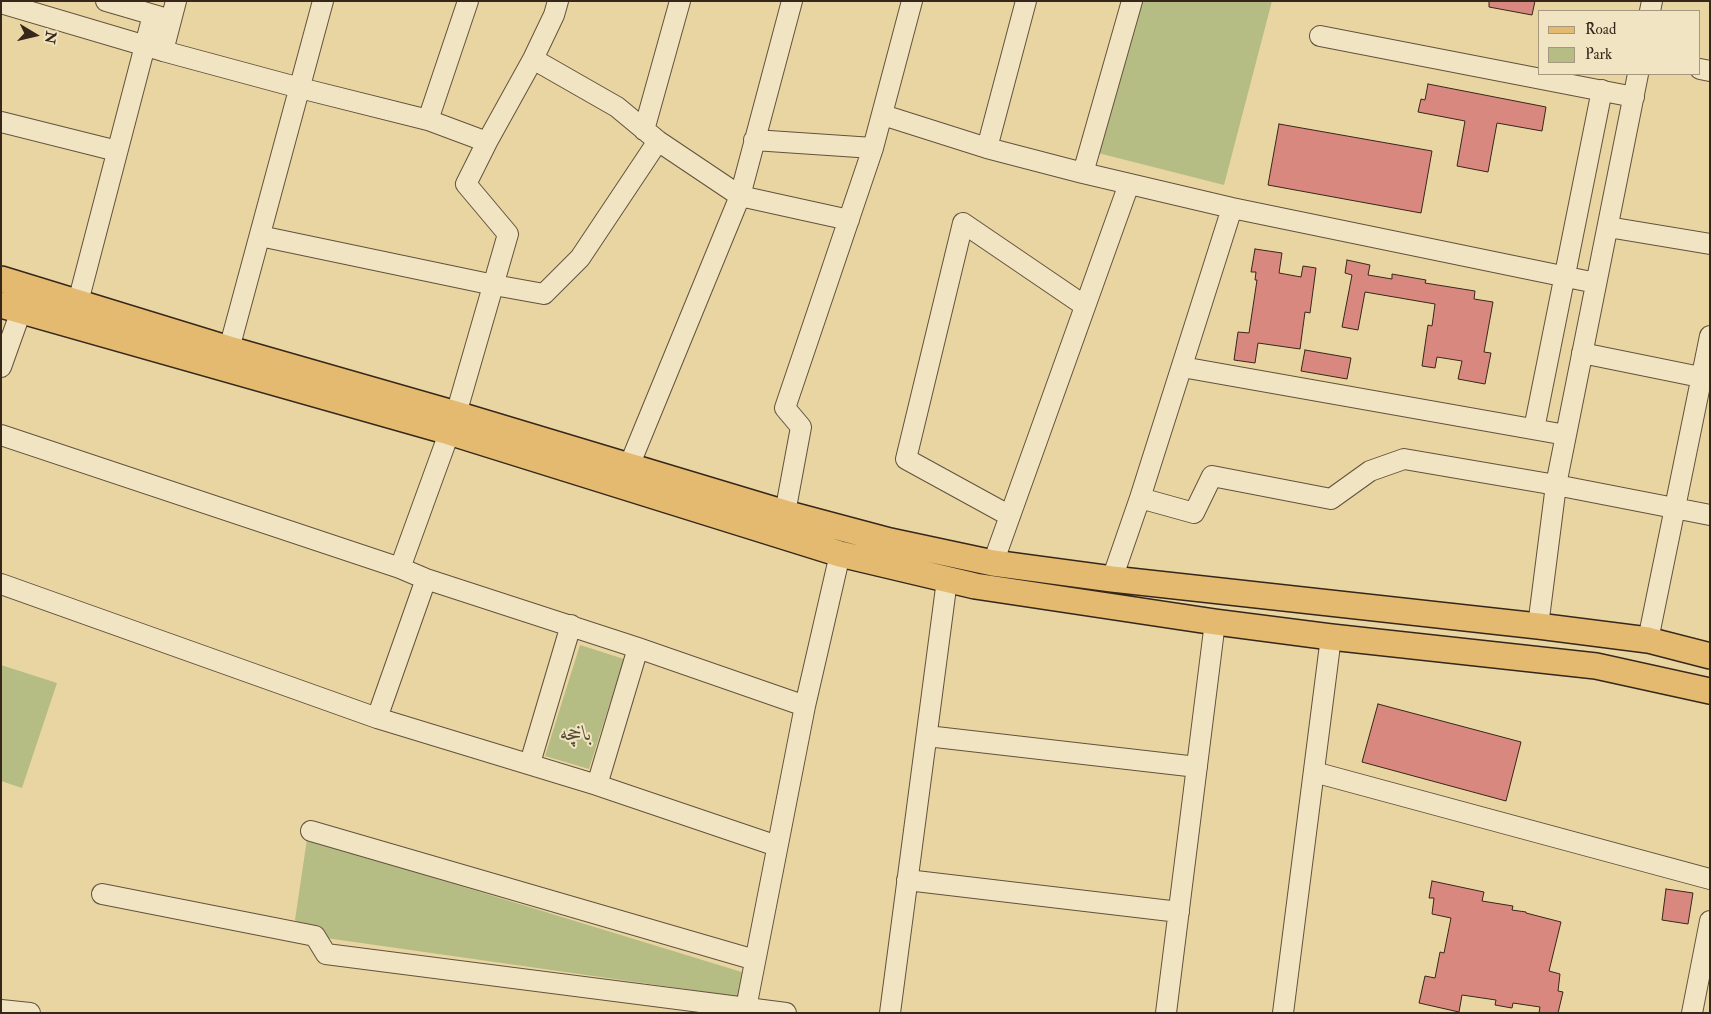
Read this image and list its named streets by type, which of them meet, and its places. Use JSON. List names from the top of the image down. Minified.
{"parks":["باخچە"],"legend":["Road","Park"],"north":"right"}
